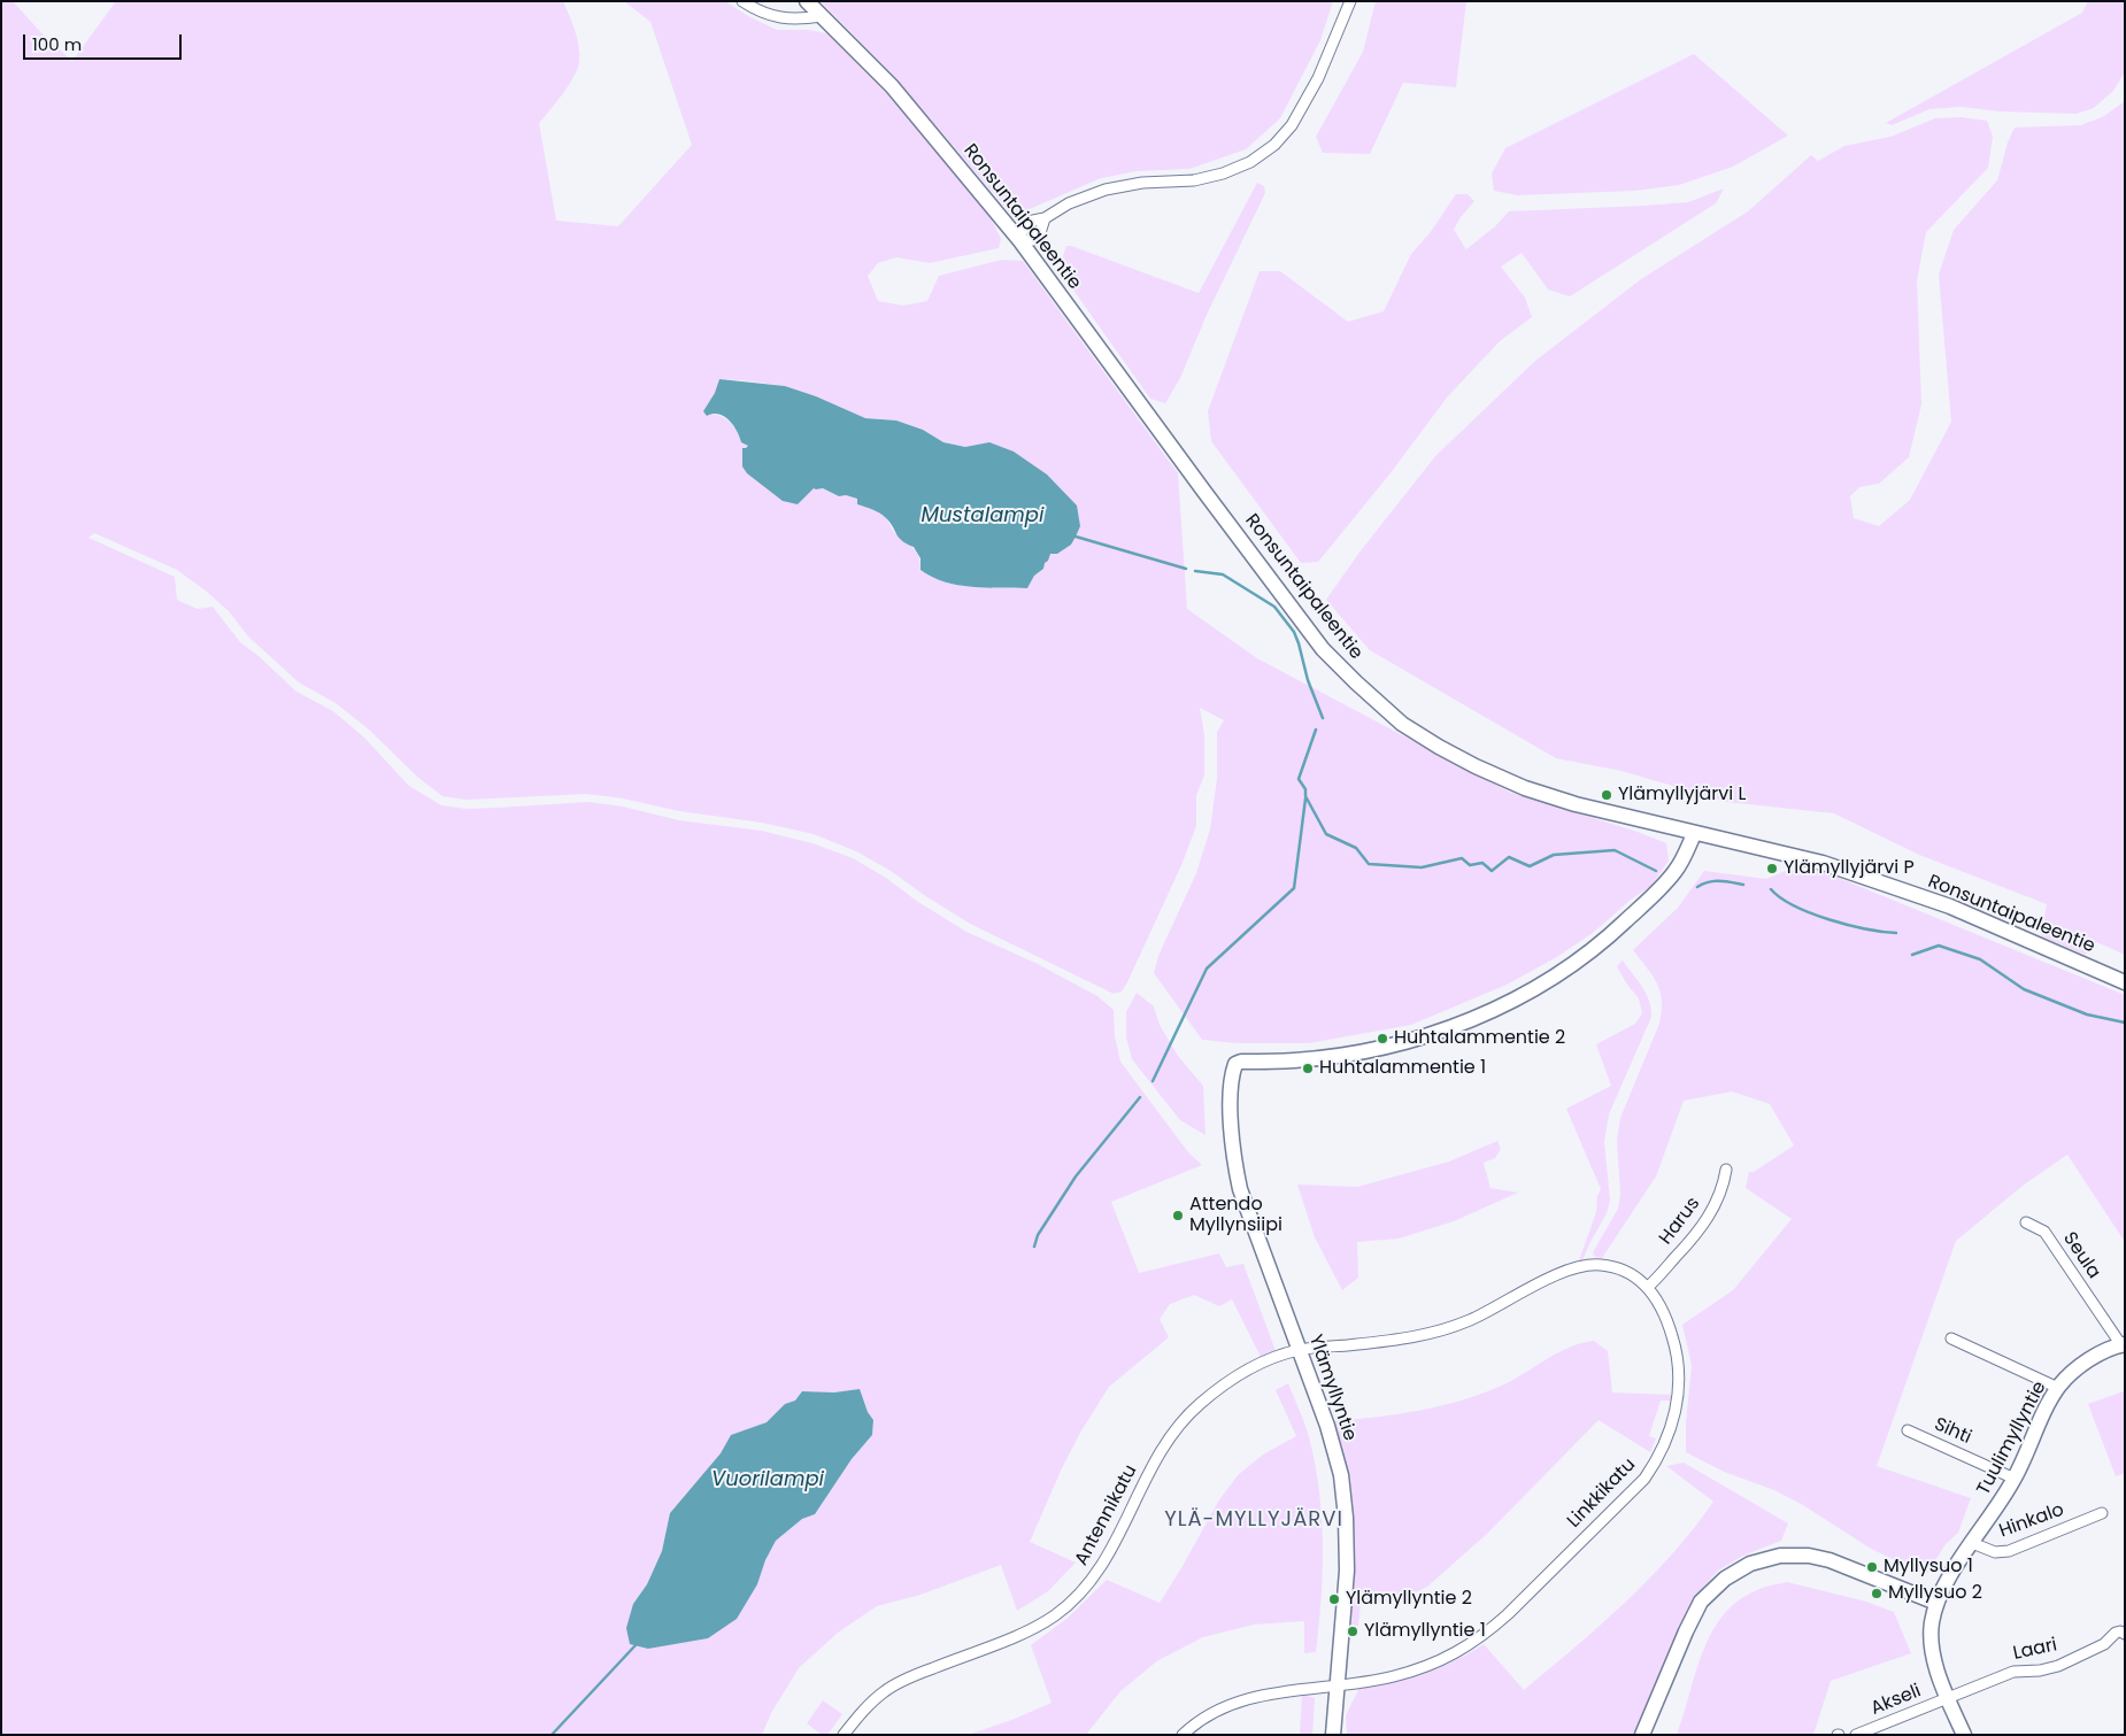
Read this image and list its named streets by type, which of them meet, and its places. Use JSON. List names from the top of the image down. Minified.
{"streets":{"street":["Ronsuntaipaleentie","Harus","Seula","Ylämyllyntie","Sihti","Tuulimyllyntie","Linkkikatu","Antennikatu","Hinkalo","Laari","Akseli"]},"crossings":[["Ronsuntaipaleentie","Ylämyllyntie"],["Harus","Linkkikatu"],["Seula","Tuulimyllyntie"],["Ylämyllyntie","Linkkikatu"],["Ylämyllyntie","Antennikatu"],["Sihti","Tuulimyllyntie"],["Tuulimyllyntie","Hinkalo"],["Tuulimyllyntie","Laari"],["Tuulimyllyntie","Akseli"],["Linkkikatu","Antennikatu"],["Laari","Akseli"]],"districts":["YLÄ-MYLLYJÄRVI"],"water":["Mustalampi","Vuorilampi"],"places":["Ylämyllyjärvi L","Ylämyllyjärvi P","Huhtalammentie 2","Huhtalammentie 1","Attendo Myllynsiipi","Myllysuo 1","Myllysuo 2","Ylämyllyntie 2","Ylämyllyntie 1"],"scale_bar":"100 m"}
